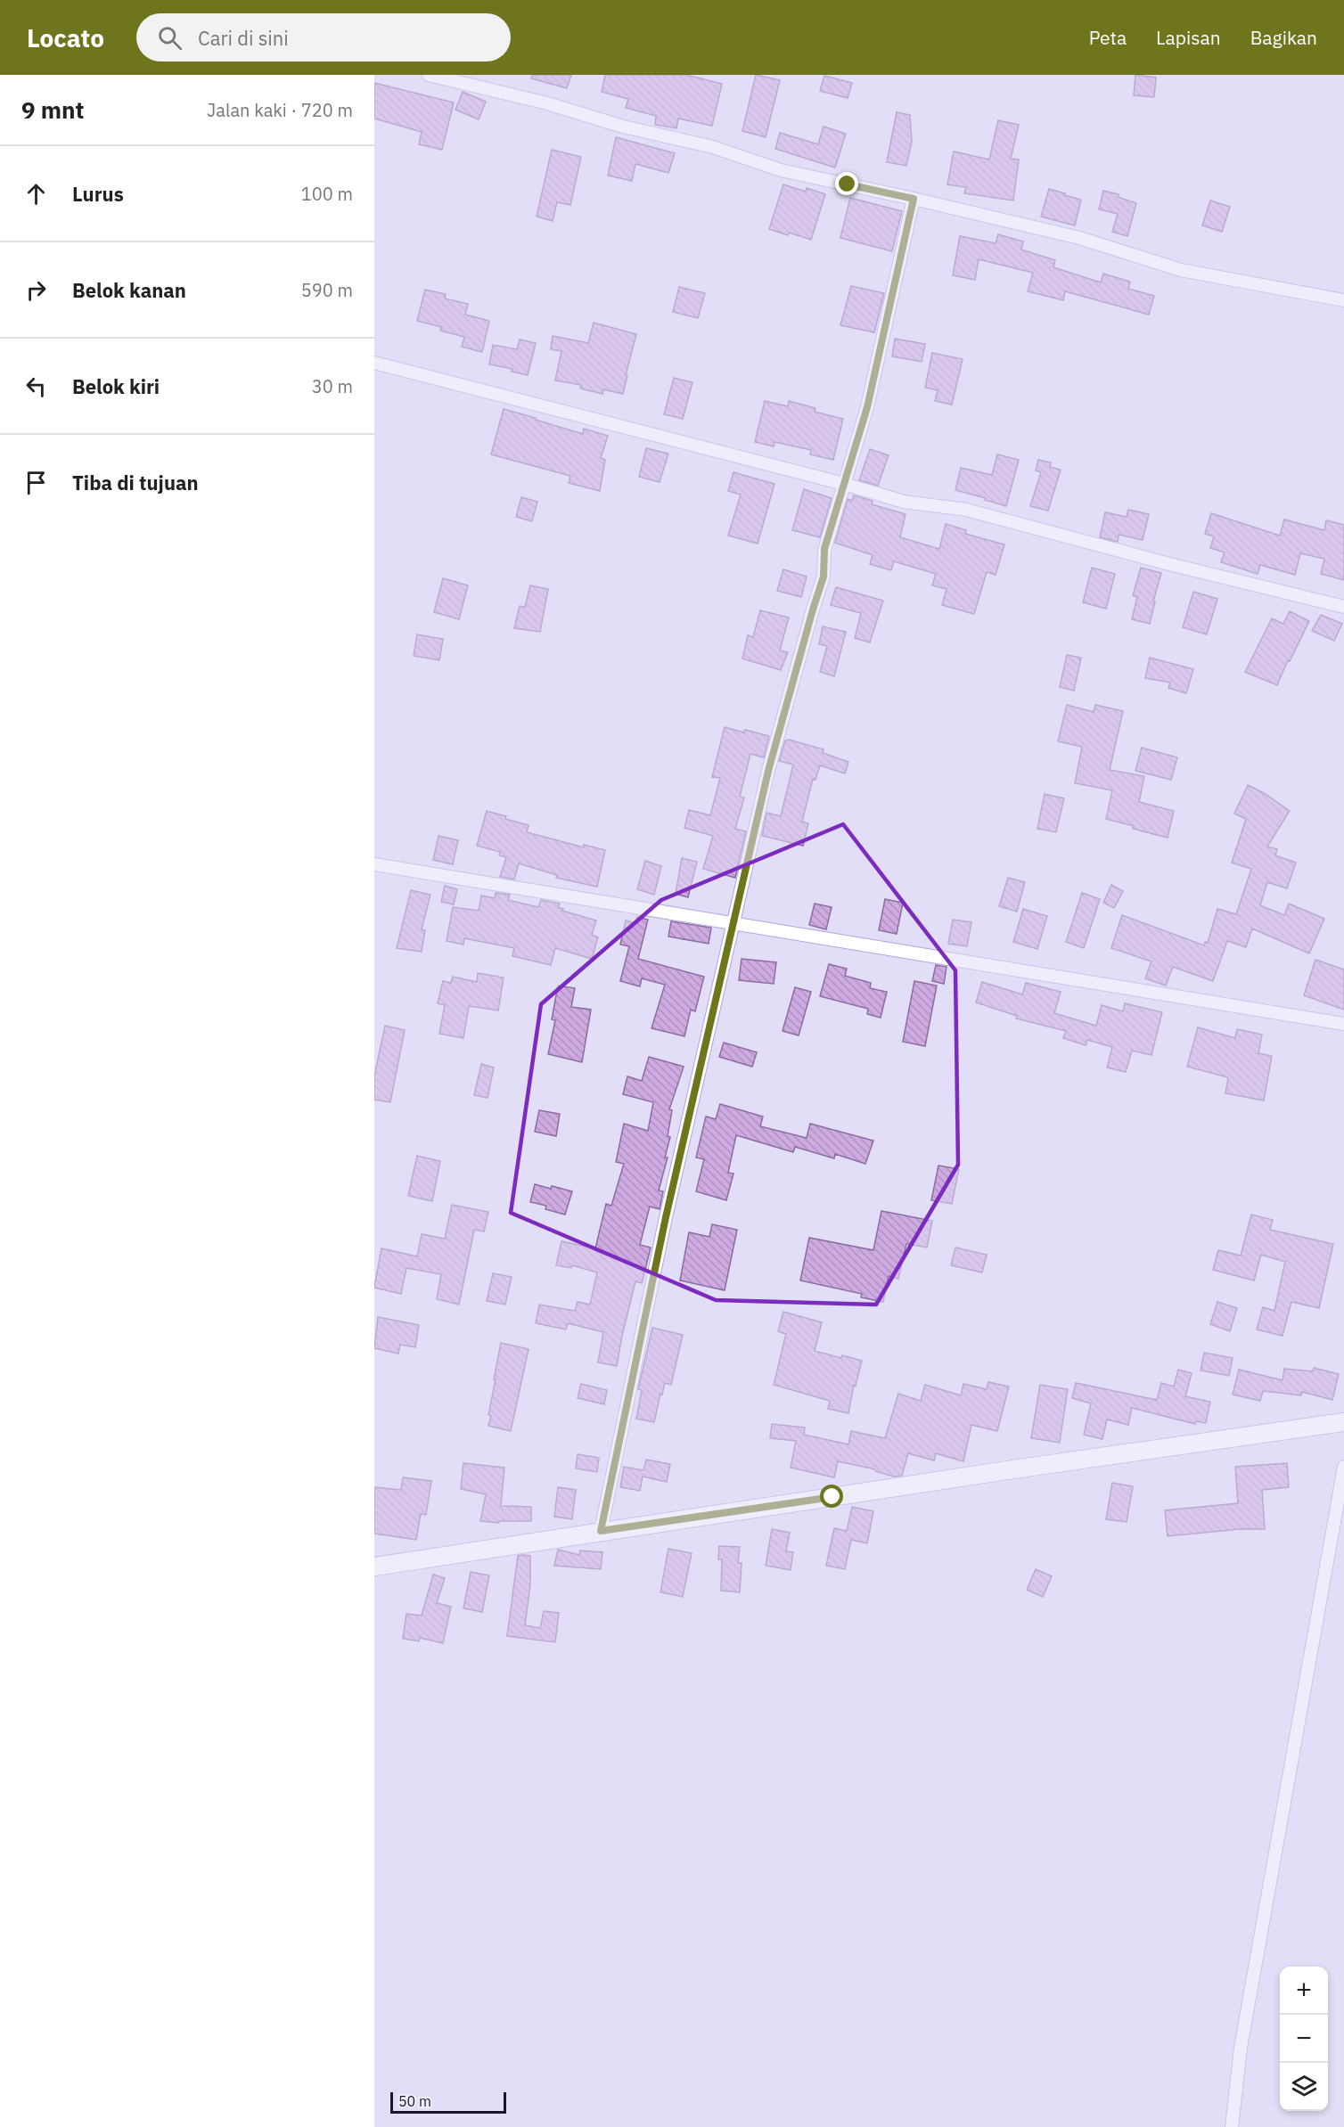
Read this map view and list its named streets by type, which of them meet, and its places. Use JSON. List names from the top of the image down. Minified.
{"scale_bar":"50 m","page":{"header":"Locato","search":"Cari di sini","nav":["Peta","Lapisan","Bagikan"],"heading":["9 mnt","Jalan kaki · 720 m"],"list":[["Lurus","100 m"],["Belok kanan","590 m"],["Belok kiri","30 m"],"Tiba di tujuan"],"map_buttons":["+","−"],"scale":"50 m"}}
